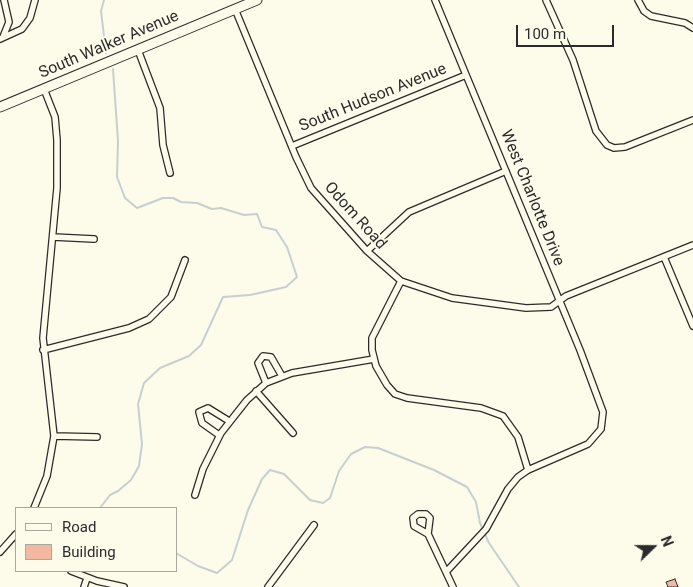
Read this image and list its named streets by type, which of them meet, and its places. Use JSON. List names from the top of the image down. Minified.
{"streets":{"main road":["South Walker Avenue"],"street":["South Hudson Avenue","West Charlotte Drive","Odom Road"]},"crossings":[["South Walker Avenue","Odom Road"],["South Hudson Avenue","West Charlotte Drive"],["South Hudson Avenue","Odom Road"],["West Charlotte Drive","Odom Road"]],"legend":["Road","Building"],"scale_bar":"100 m","north":"right"}
